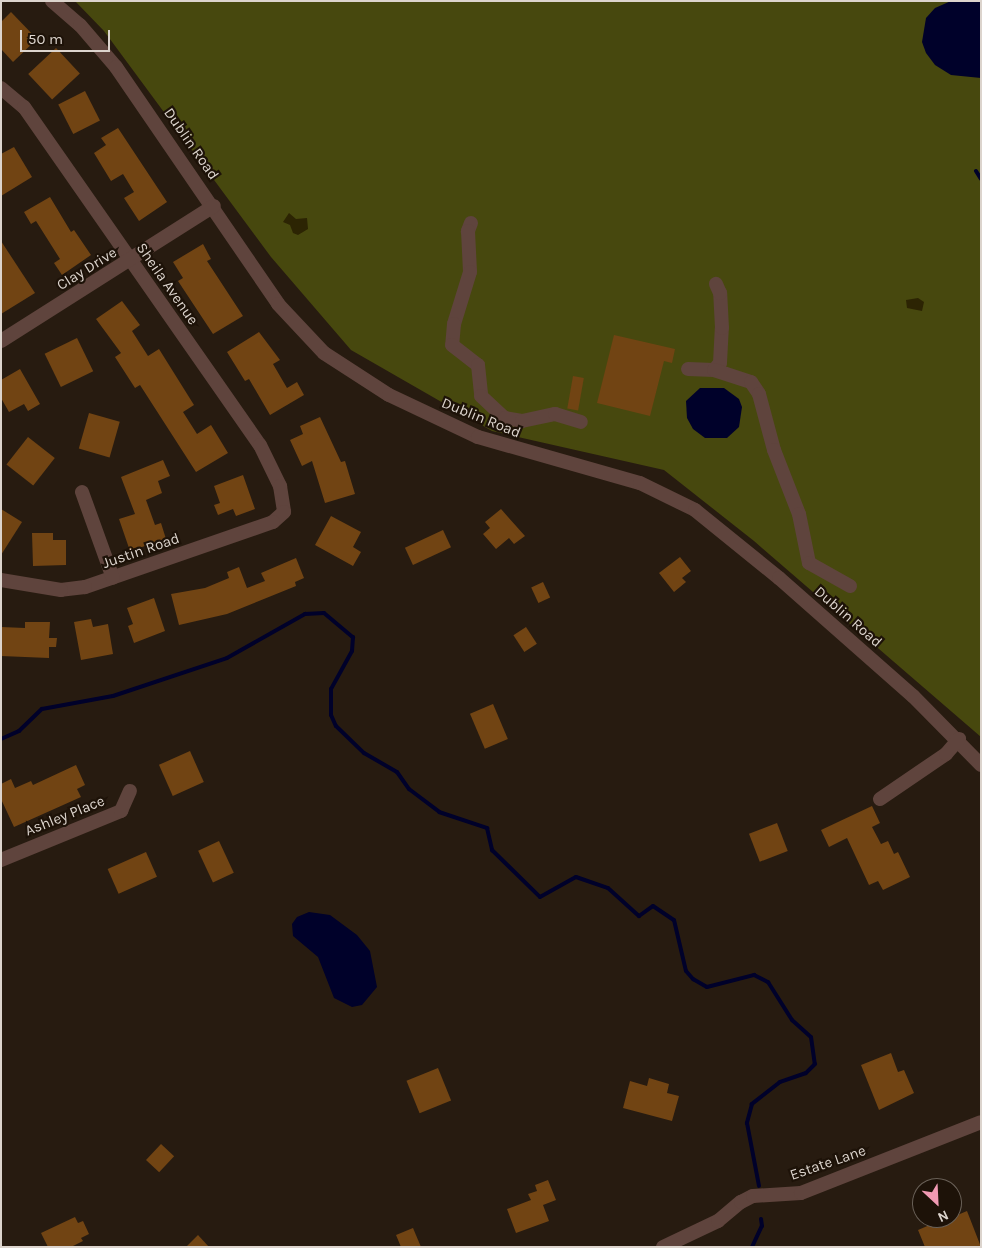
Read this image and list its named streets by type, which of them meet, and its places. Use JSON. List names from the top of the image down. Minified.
{"streets":{"street":["Dublin Road","Clay Drive","Sheila Avenue","Justin Road","Ashley Place","Estate Lane"]},"crossings":[["Dublin Road","Clay Drive"],["Clay Drive","Sheila Avenue"],["Sheila Avenue","Justin Road"]],"scale_bar":"50 m","north":"bottom right"}
